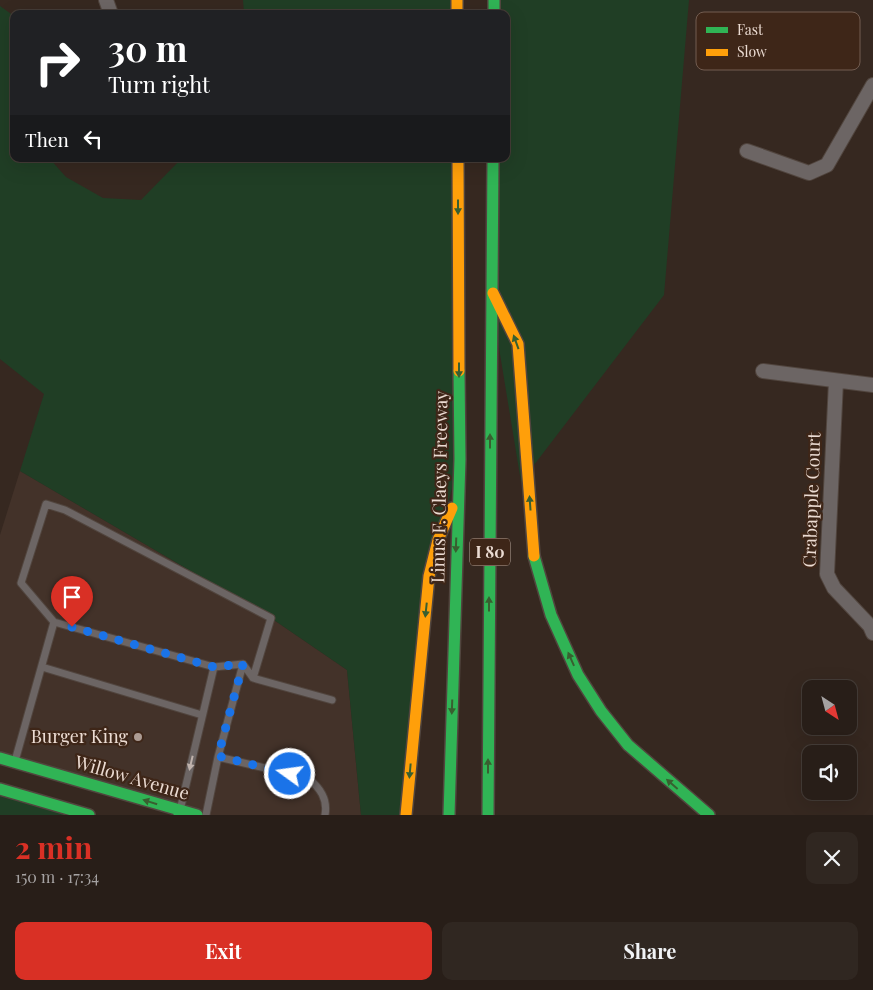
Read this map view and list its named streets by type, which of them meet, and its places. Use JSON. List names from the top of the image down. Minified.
{"streets":{"main road":["Linus F. Claeys Freeway","I 80","Willow Avenue"],"street":["Crabapple Court"]},"places":["Burger King"],"legend":["Fast","Slow"],"north":"bottom right","page":{"turn":["30 m","Turn right"],"then":"Then","heading":["2 min","150 m · 17:34"],"buttons":["Exit","Share"]}}
